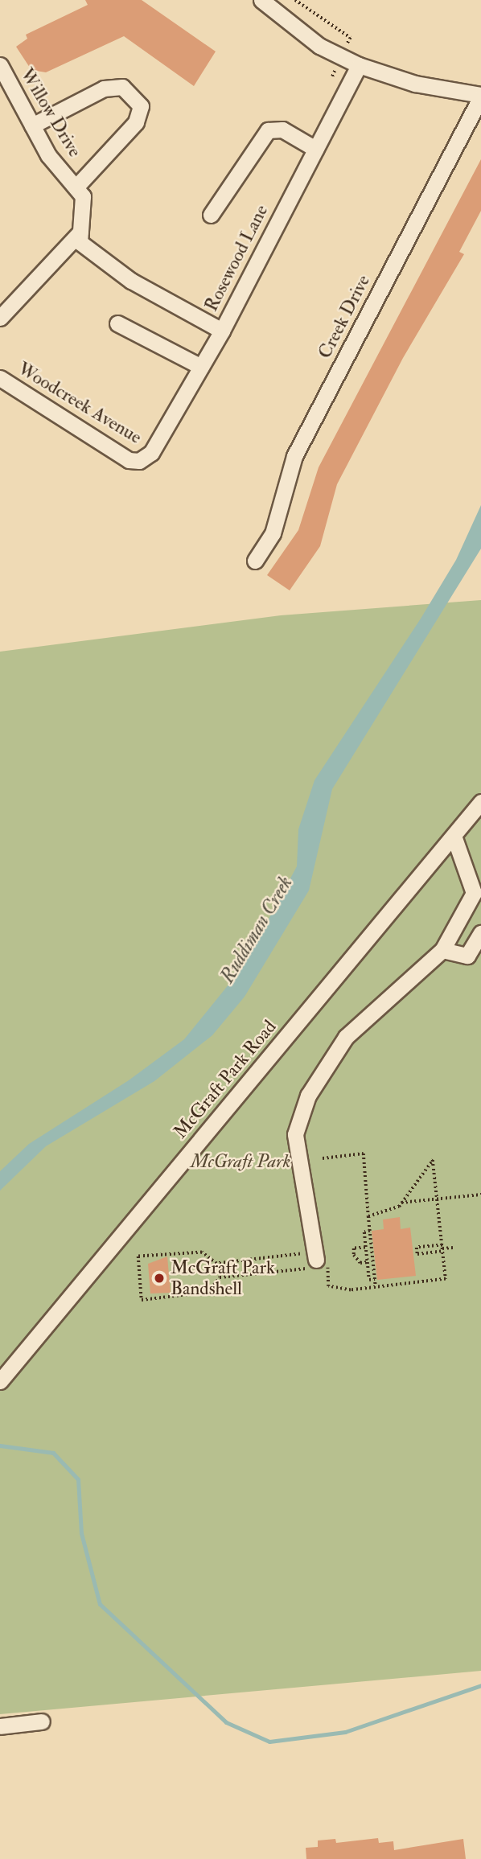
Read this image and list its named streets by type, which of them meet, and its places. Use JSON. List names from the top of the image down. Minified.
{"streets":{"street":["Willow Drive","Rosewood Lane","Creek Drive","Woodcreek Avenue","McGraft Park Road"]},"crossings":[["Rosewood Lane","Woodcreek Avenue"]],"water":["Ruddiman Creek"],"parks":["McGraft Park"],"places":["McGraft Park Bandshell"]}
